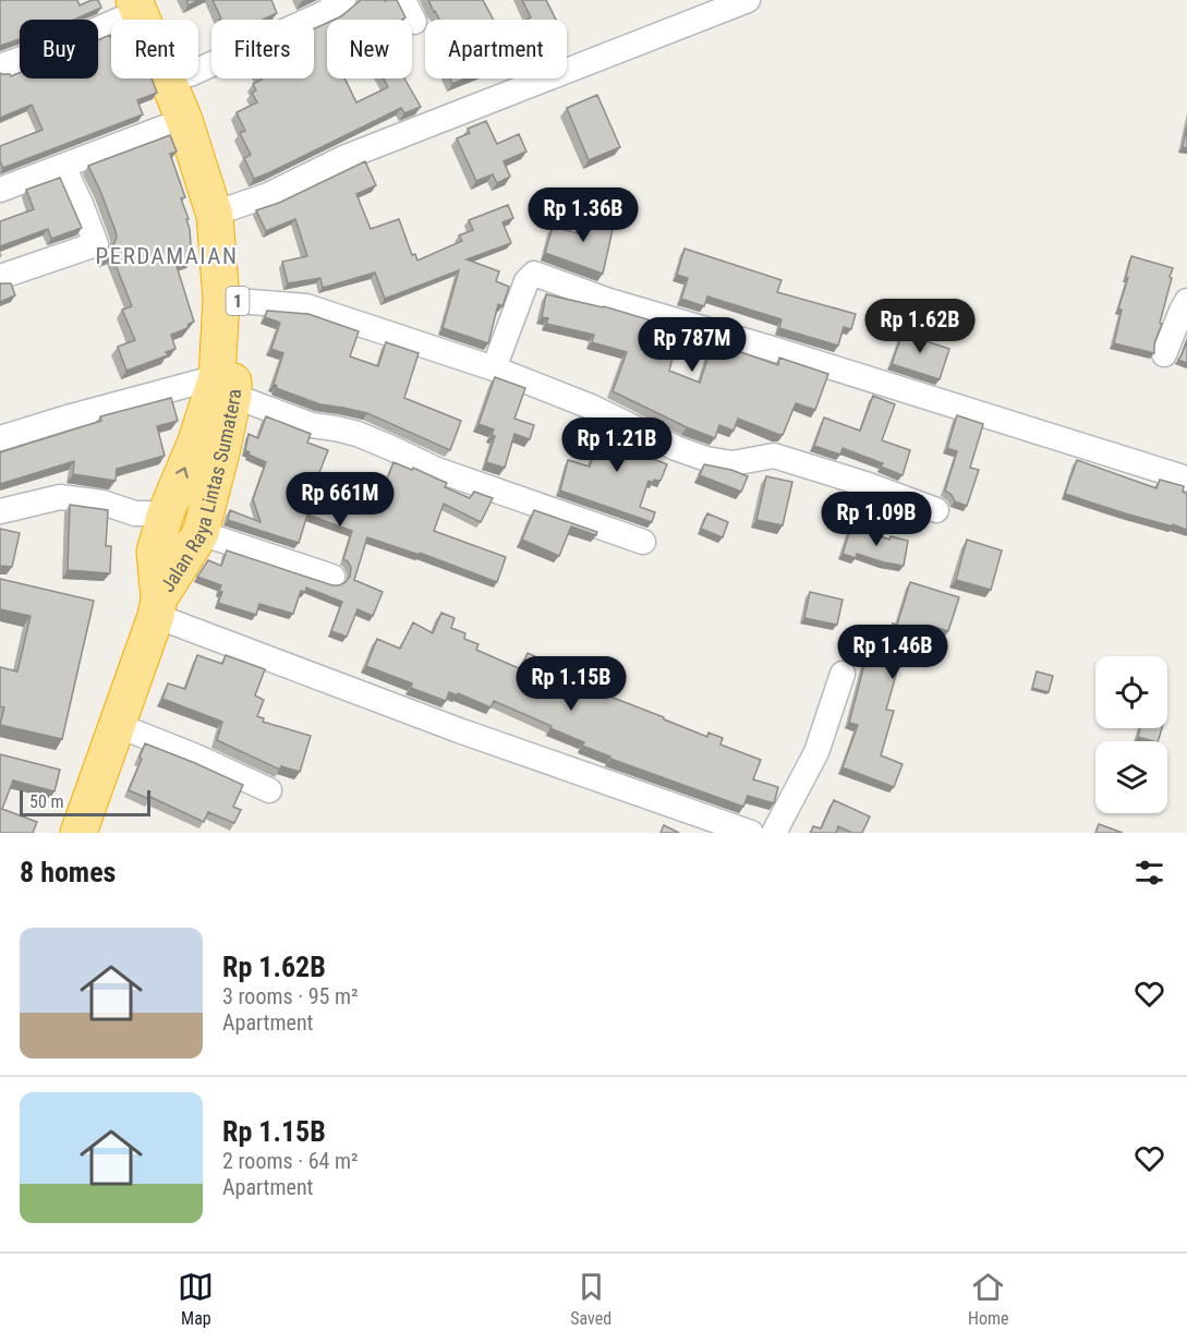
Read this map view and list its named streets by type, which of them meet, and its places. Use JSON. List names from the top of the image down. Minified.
{"streets":{"highway":["1","Jalan Raya Lintas Sumatera"]},"districts":["PERDAMAIAN"],"scale_bar":"50 m","page":{"chip":["Buy","Rent","Filters","New","Apartment"],"price":["Rp 1.36B","Rp 1.62B","Rp 787M","Rp 1.21B","Rp 661M","Rp 1.09B","Rp 1.46B","Rp 1.15B"],"scale":"50 m","heading":"8 homes","list":[{"name":"Rp 1.62B","note":"3 rooms · 95 m² · Apartment"},{"name":"Rp 1.15B","note":"2 rooms · 64 m² · Apartment"}],"tabs":["Map","Saved","Home"]}}
